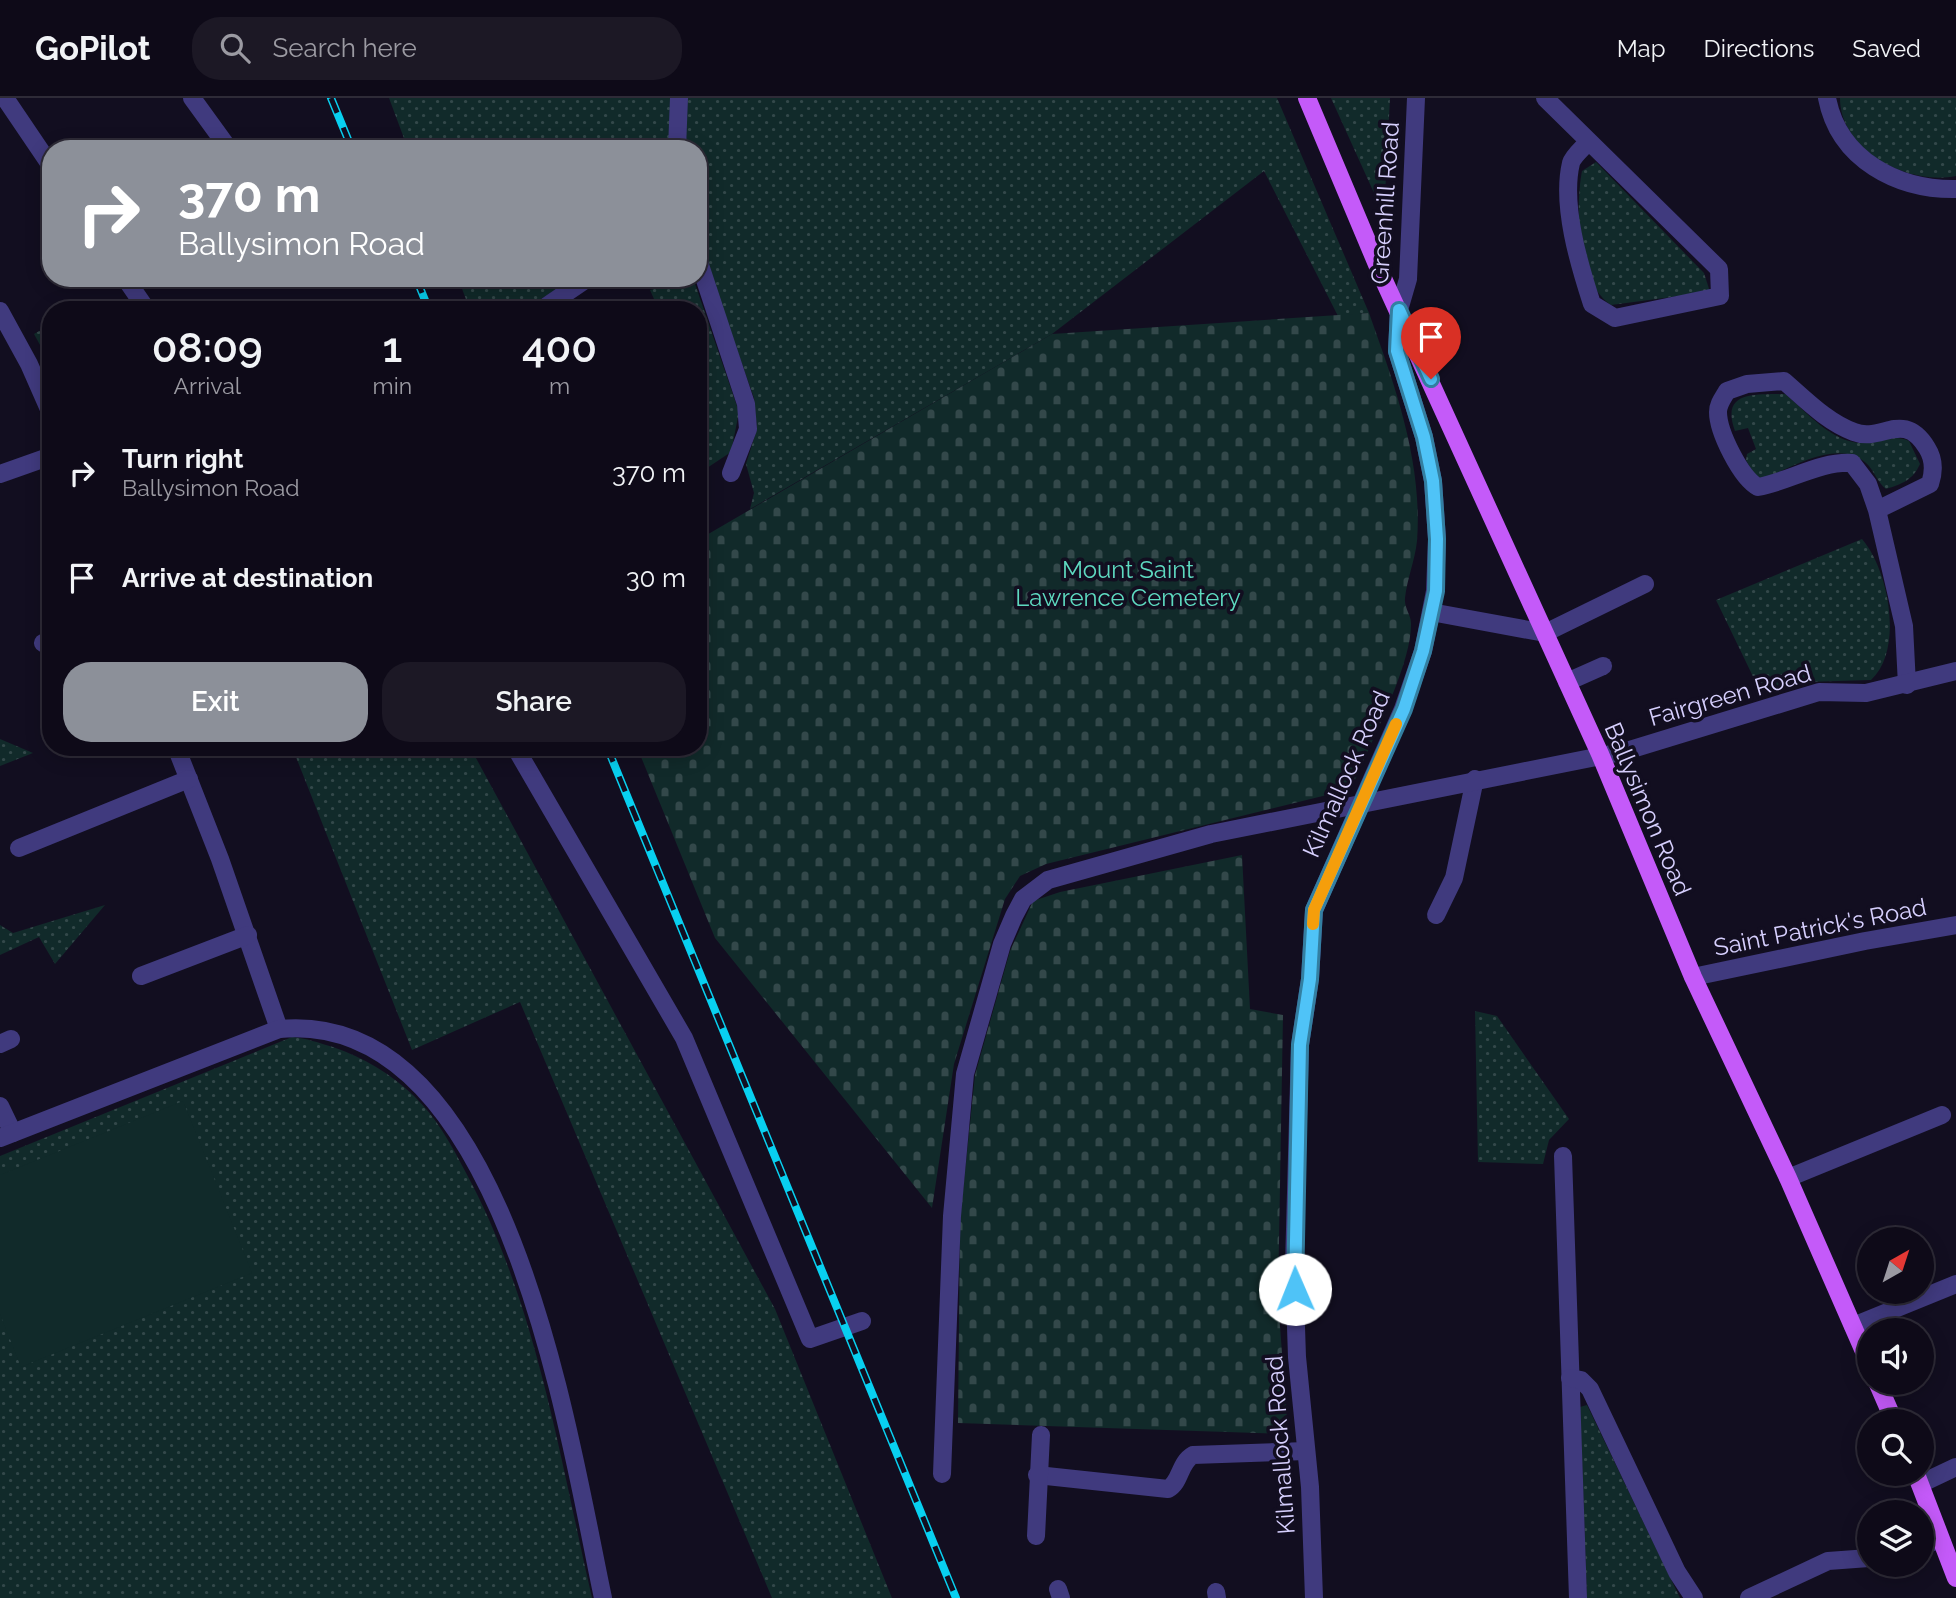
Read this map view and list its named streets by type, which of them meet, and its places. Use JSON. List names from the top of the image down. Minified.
{"streets":{"main road":["Ballysimon Road"],"street":["Greenhill Road","Fairgreen Road","Kilmallock Road","Saint Patrick's Road"]},"crossings":[["Greenhill Road","Kilmallock Road"],["Greenhill Road","Ballysimon Road"],["Fairgreen Road","Kilmallock Road"],["Fairgreen Road","Ballysimon Road"],["Kilmallock Road","Ballysimon Road"],["Ballysimon Road","Saint Patrick's Road"]],"parks":["Mount Saint Lawrence Cemetery"],"north":"top right","page":{"header":"GoPilot","search":"Search here","nav":["Map","Directions","Saved"],"turn":["370 m","Ballysimon Road"],"eta":["08:09","Arrival","1","min","400","m"],"list":[{"name":"Turn right","note":"Ballysimon Road","value":"370 m"},{"name":"Arrive at destination","value":"30 m"}],"buttons":["Exit","Share"]}}
